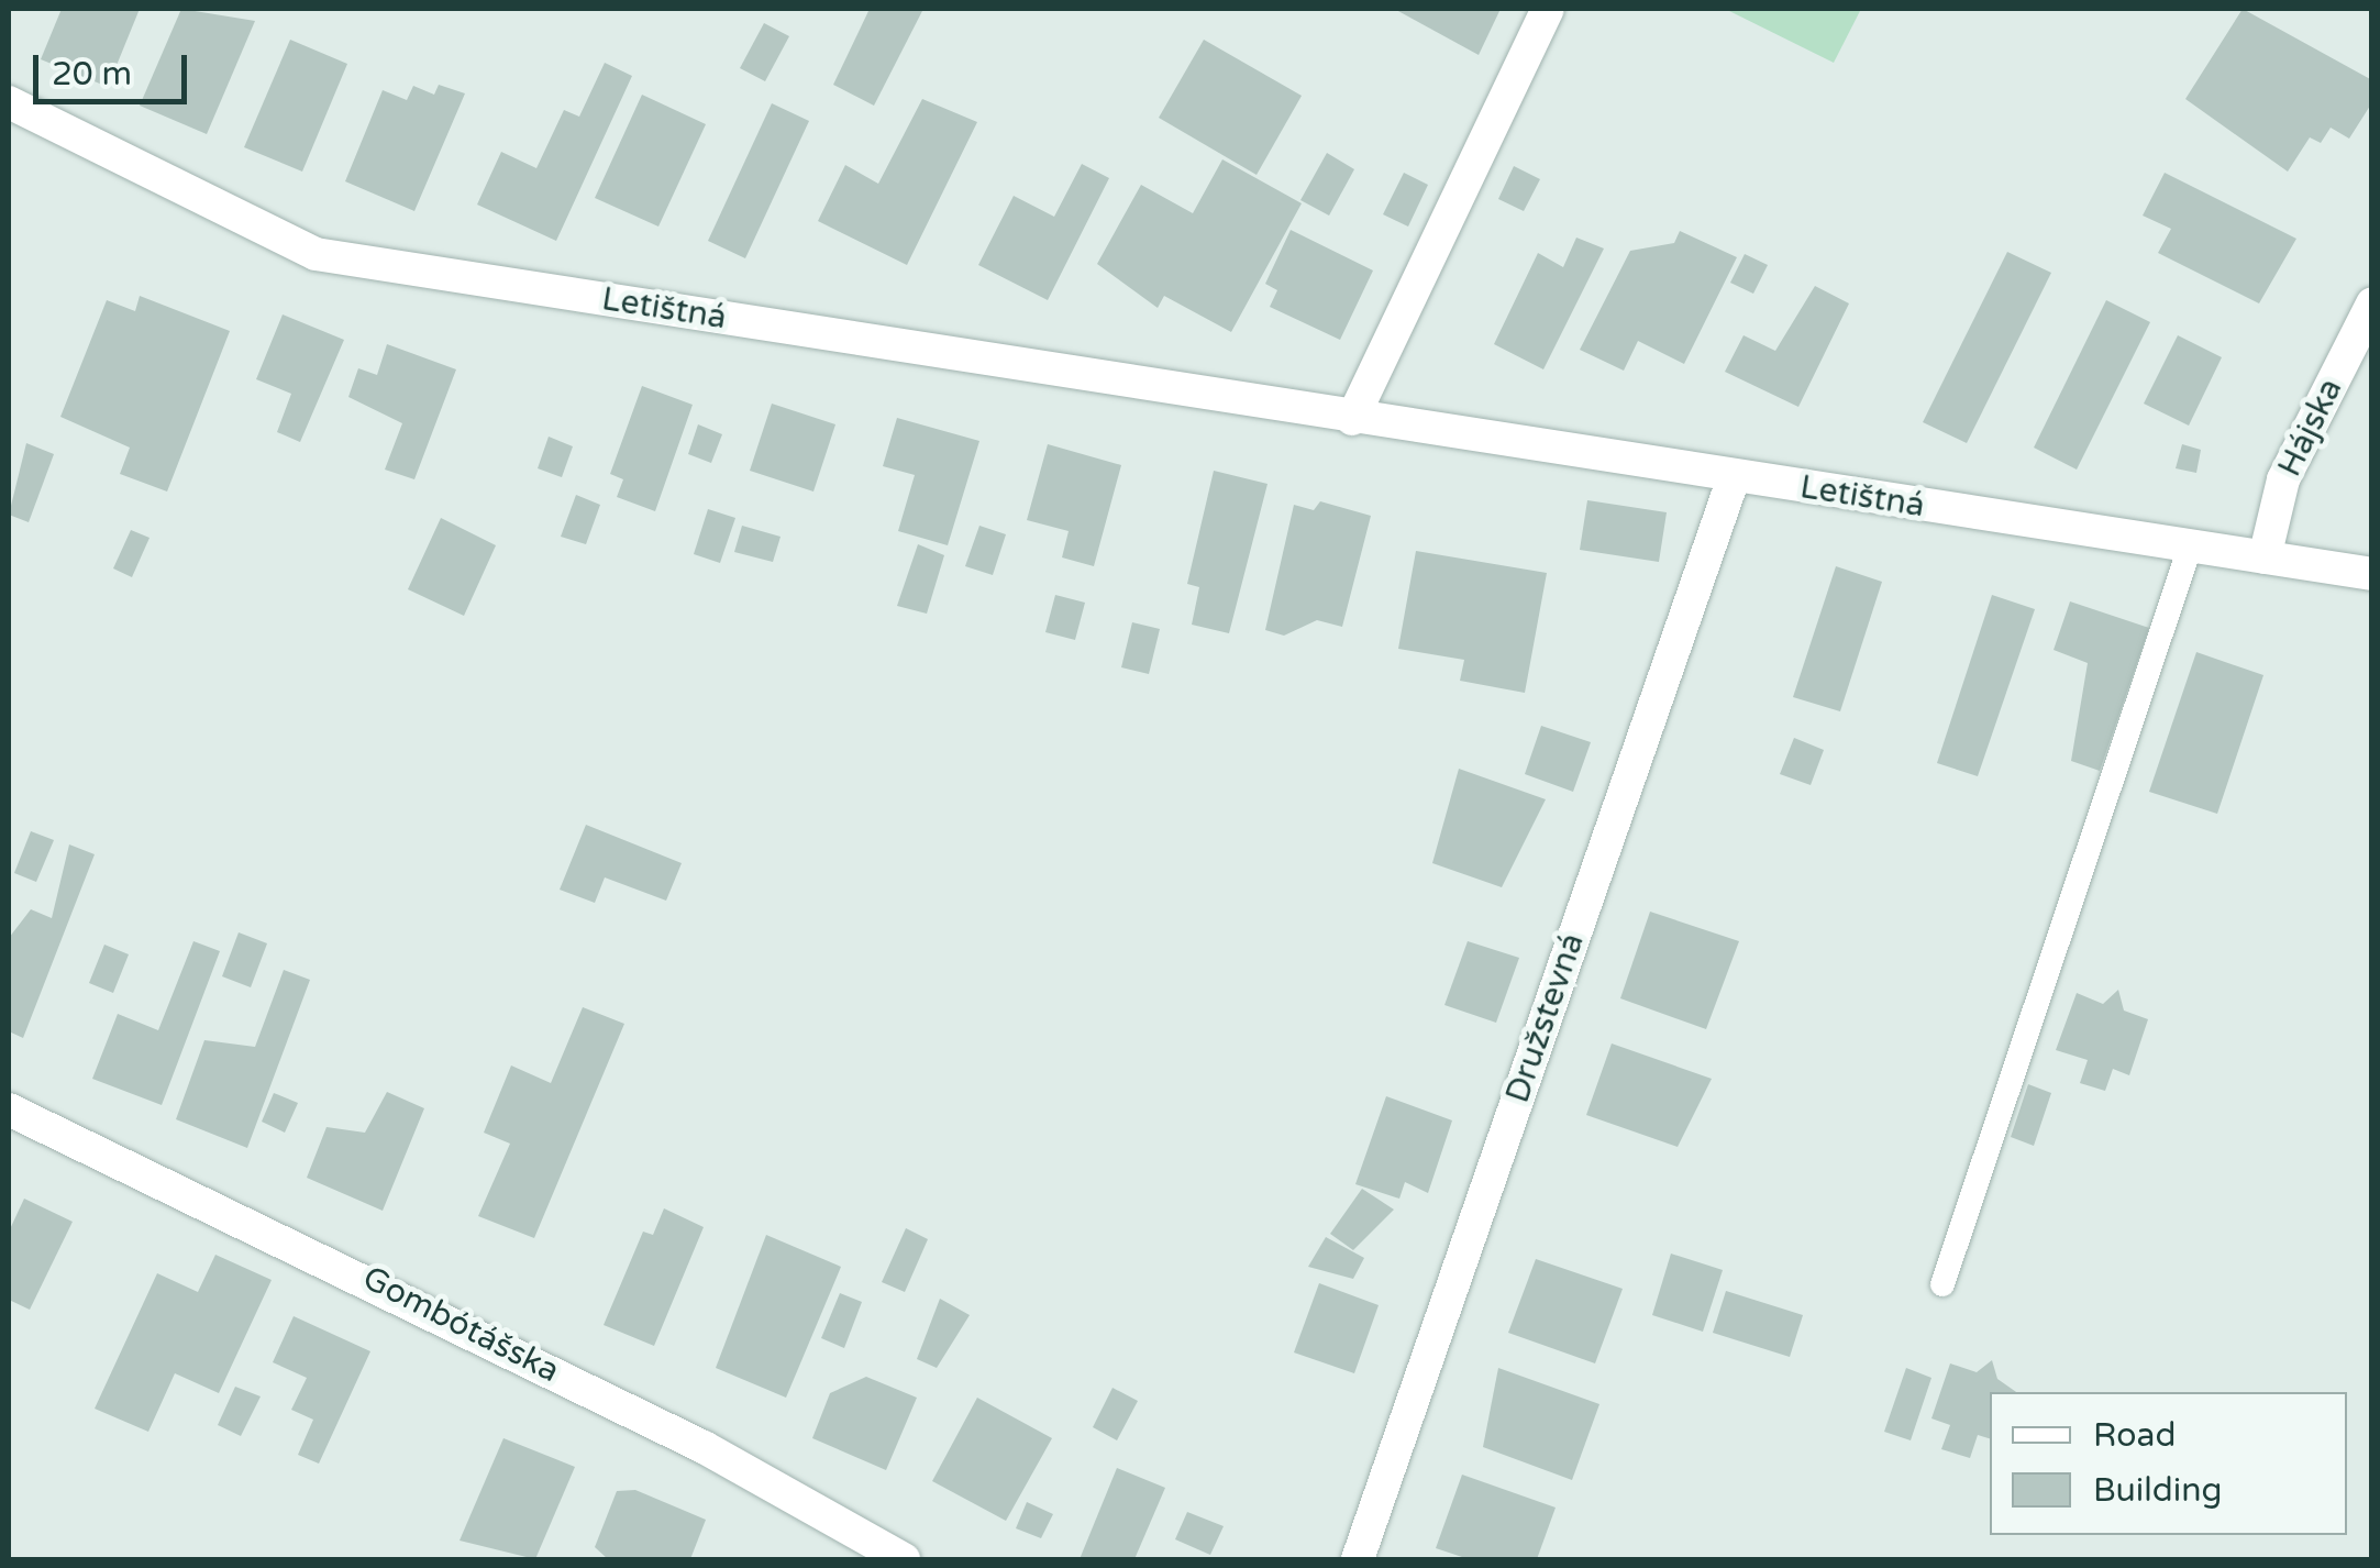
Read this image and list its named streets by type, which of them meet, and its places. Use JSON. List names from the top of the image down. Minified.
{"streets":{"street":["Letištná","Hájska","Družstevná","Gombótášska"]},"crossings":[["Letištná","Hájska"],["Letištná","Družstevná"]],"legend":["Road","Building"],"scale_bar":"20 m"}
